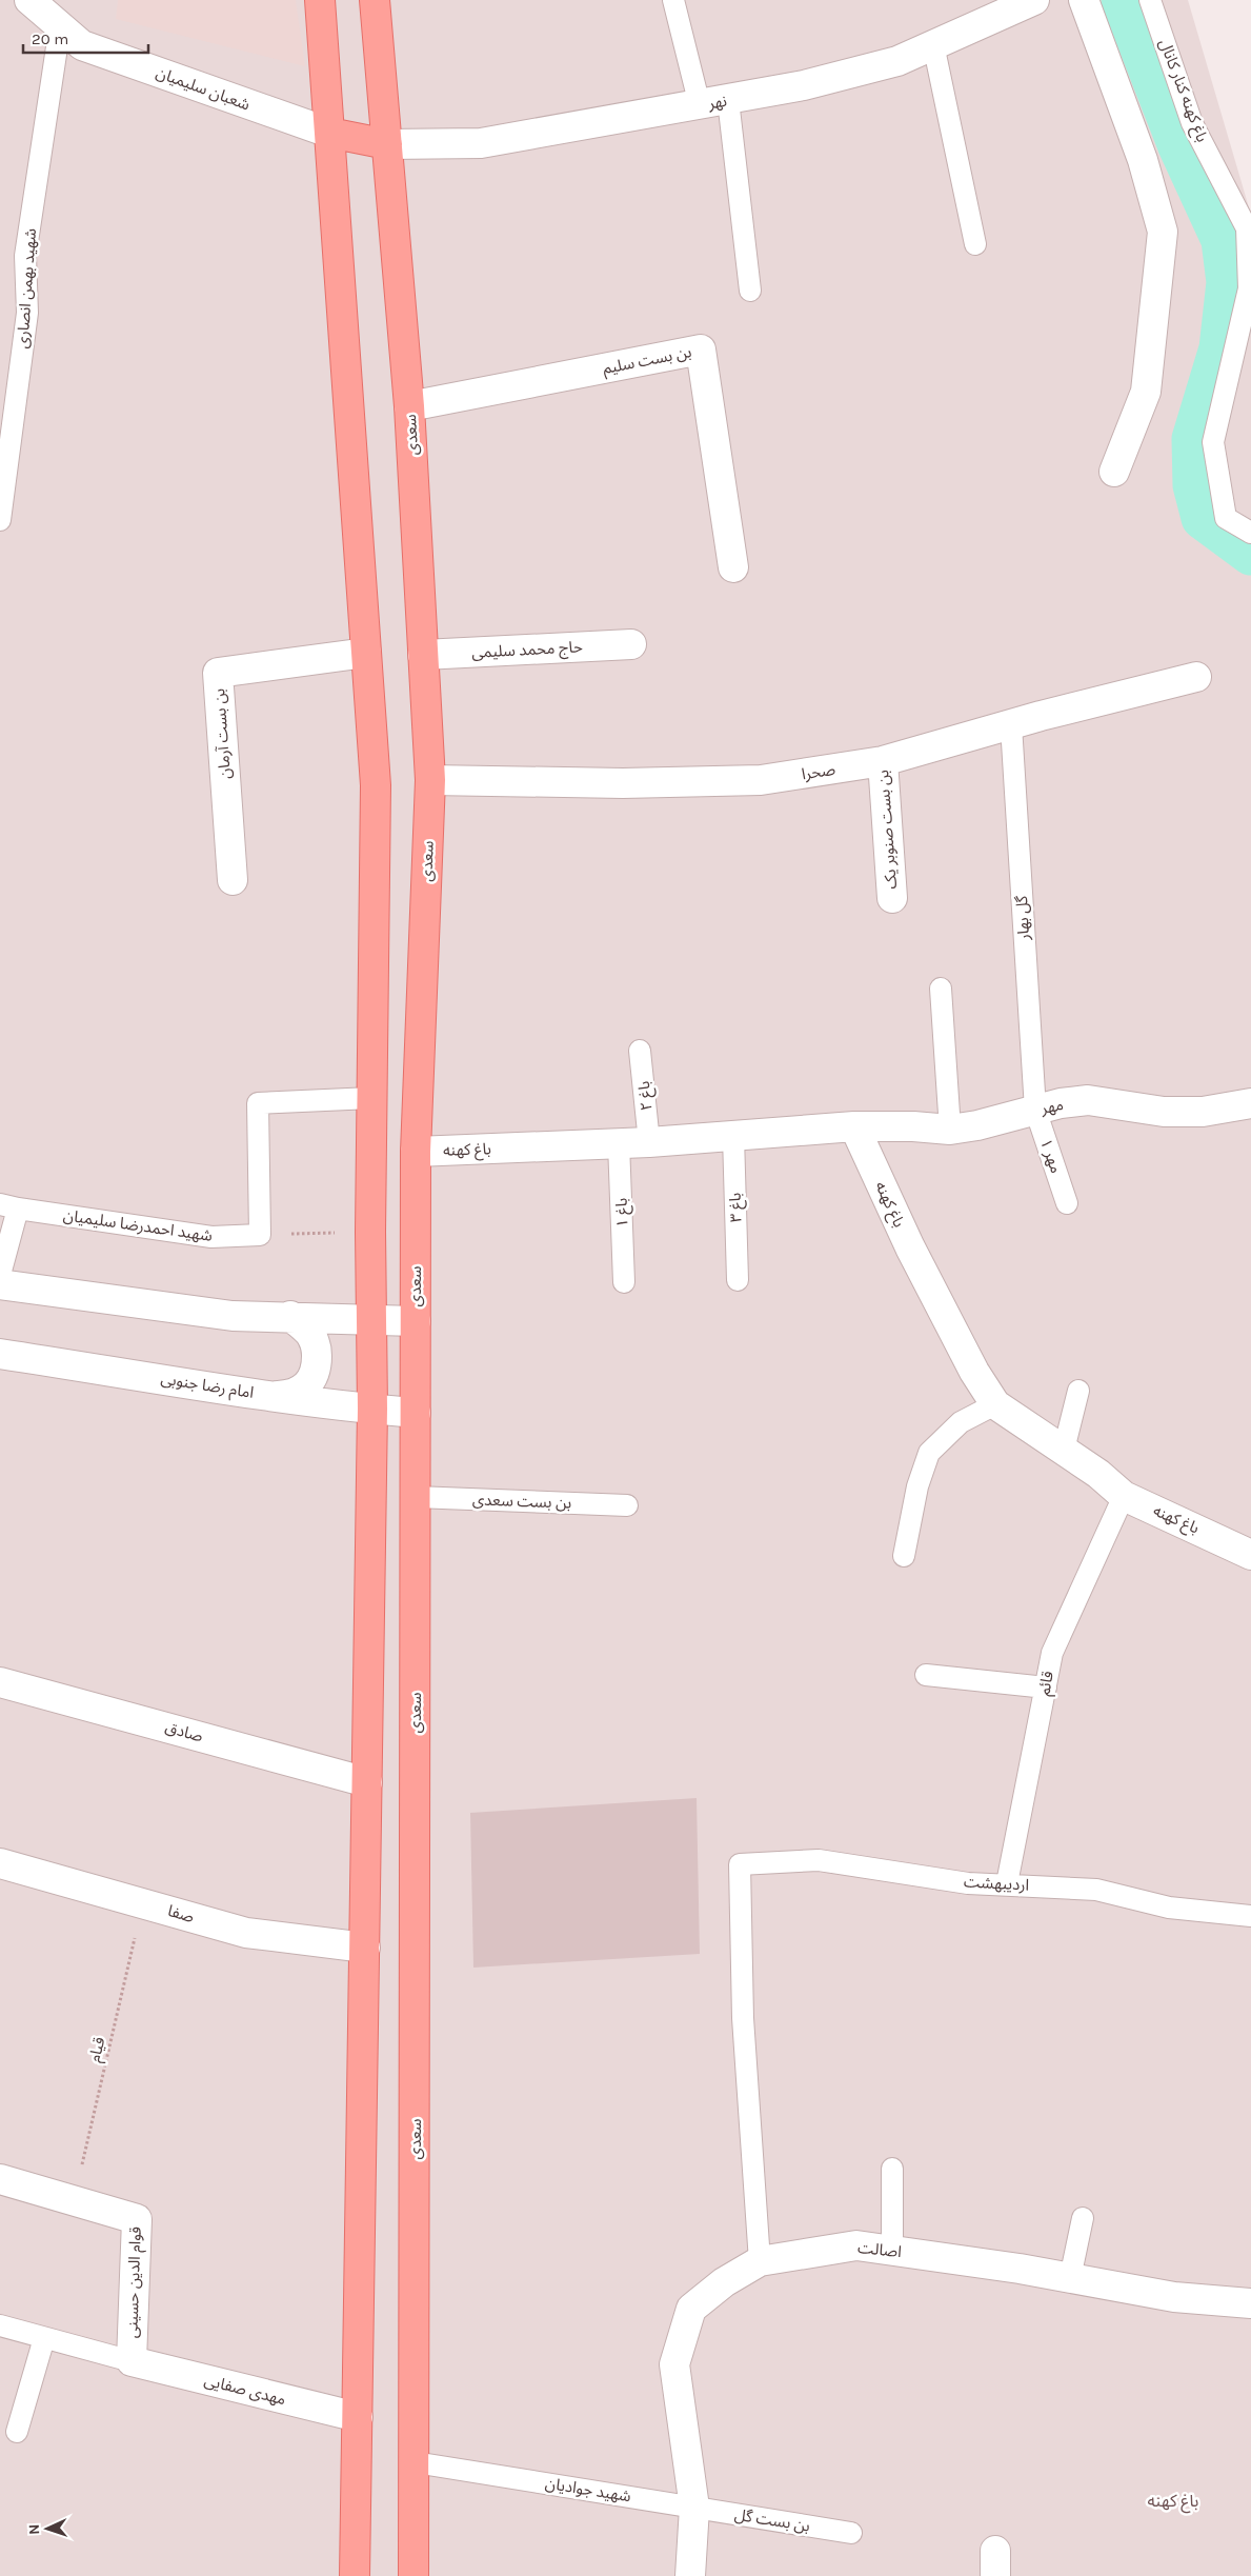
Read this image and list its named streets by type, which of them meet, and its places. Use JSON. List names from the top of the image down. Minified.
{"streets":{"main road":["سعدی"],"street":["شعبان سلیمیان","نهر","بن بست سلیم","حاج محمد سلیمی","بن بست آرمان","صحرا","بن بست صنوبر یک","مهر","باغ کهنه","امام رضا جنوبی","صادق","صفا","اصالت","قوام الدین حسینی","مهدی صفایی"],"lane":["باغ کهنه کنار کانال","شهید بهمن انصاری","گل بهار","باغ ۲","مهر ۱","باغ ۳","باغ ۱","شهید احمدرضا سلیمیان","بن بست سعدی","قائم","اردیبهشت","شهید جوادیان","بن بست گل"],"path":["قیام"]},"crossings":[["شعبان سلیمیان","شهید بهمن انصاری"],["نهر","سعدی"],["بن بست سلیم","سعدی"],["سعدی","حاج محمد سلیمی"],["سعدی","صحرا"],["سعدی","باغ کهنه"],["سعدی","امام رضا جنوبی"],["سعدی","بن بست سعدی"],["سعدی","شهید جوادیان"],["صحرا","بن بست صنوبر یک"],["صحرا","گل بهار"],["گل بهار","مهر"],["گل بهار","مهر ۱"],["باغ ۲","باغ کهنه"],["مهر","باغ کهنه"],["مهر","مهر ۱"],["باغ کهنه","باغ ۳"],["باغ کهنه","باغ ۱"],["باغ کهنه","قائم"],["قائم","اردیبهشت"],["اردیبهشت","اصالت"],["صفا","قیام"],["قیام","قوام الدین حسینی"],["اصالت","شهید جوادیان"],["اصالت","بن بست گل"],["قوام الدین حسینی","مهدی صفایی"],["شهید جوادیان","بن بست گل"]],"districts":["باغ کهنه"],"scale_bar":"20 m","north":"left"}
